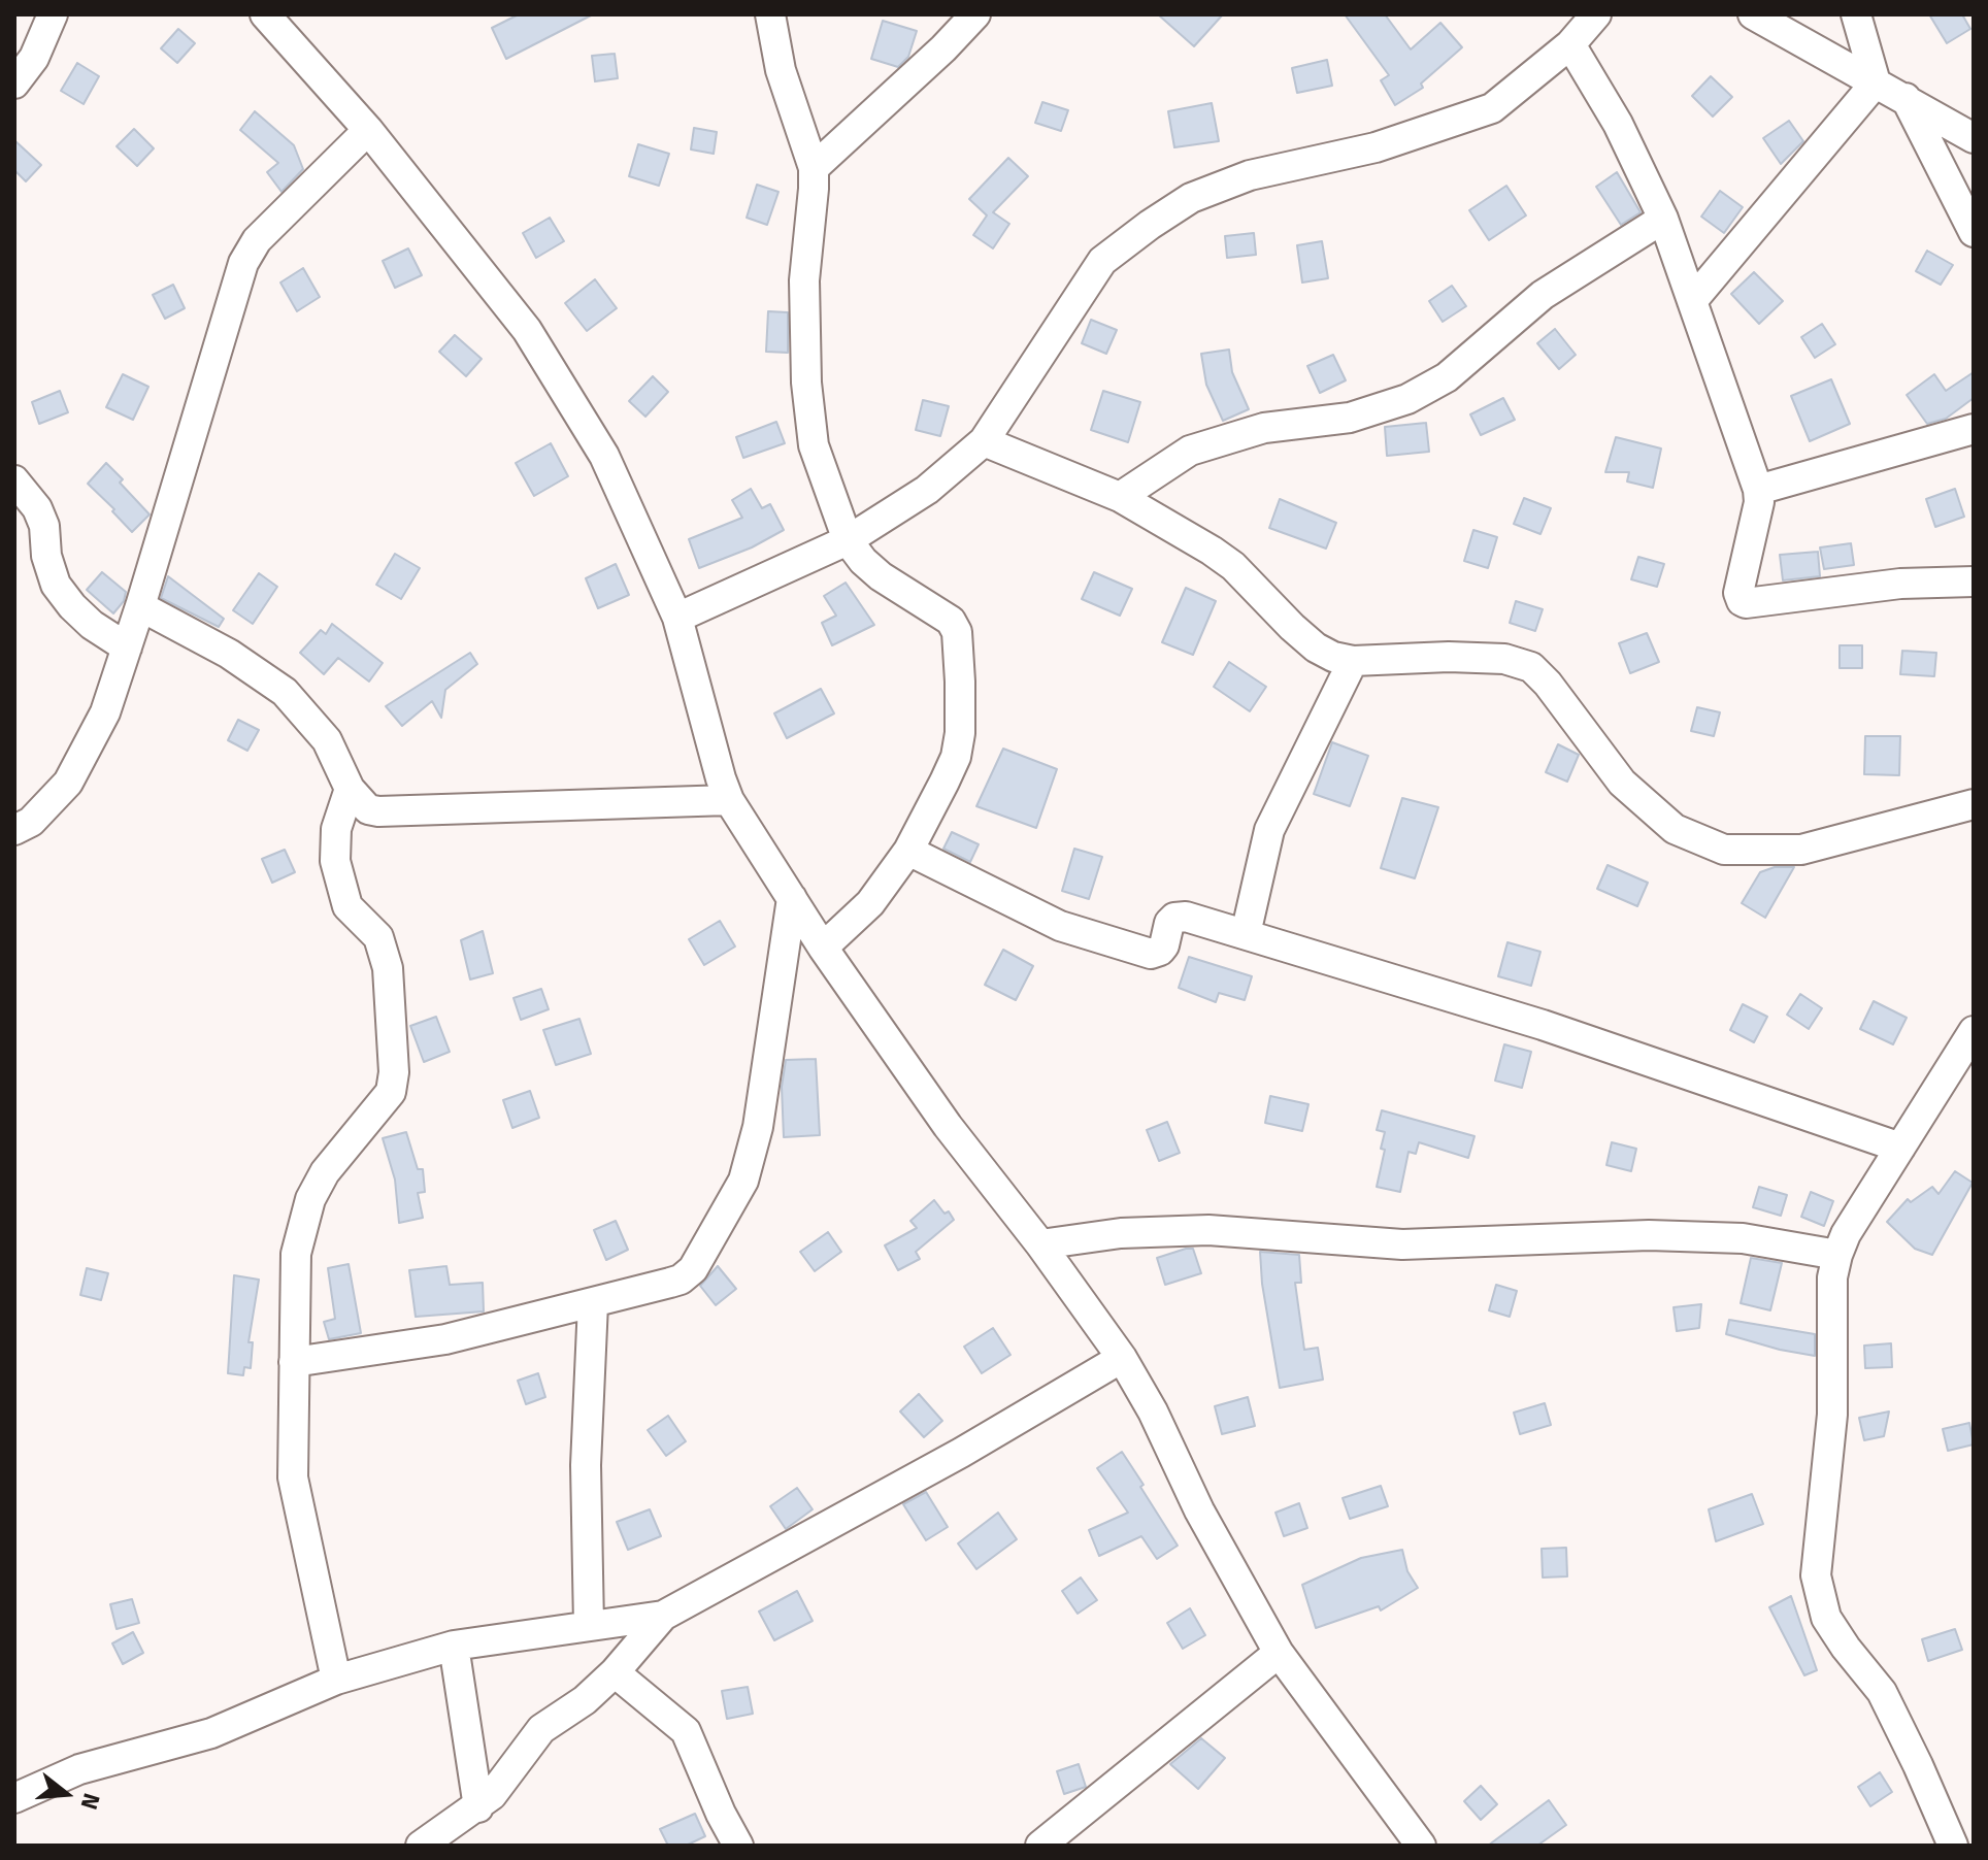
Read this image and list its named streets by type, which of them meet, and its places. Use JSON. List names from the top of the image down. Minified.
{"north":"right"}
